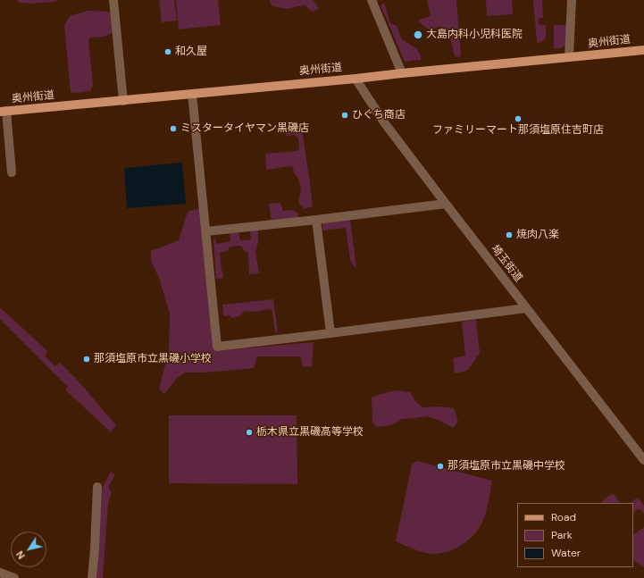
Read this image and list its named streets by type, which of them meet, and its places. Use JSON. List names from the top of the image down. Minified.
{"streets":{"main road":["奥州街道"],"street":["埼玉街道"]},"crossings":[["奥州街道","埼玉街道"]],"places":["大島内科小児科医院","和久屋","ひぐち商店","ファミリーマート那須塩原住吉町店","ミスタータイヤマン黒磯店","焼肉八楽","那須塩原市立黒磯小学校","栃木県立黒磯高等学校","那須塩原市立黒磯中学校"],"legend":["Road","Park","Water"],"north":"bottom left"}
